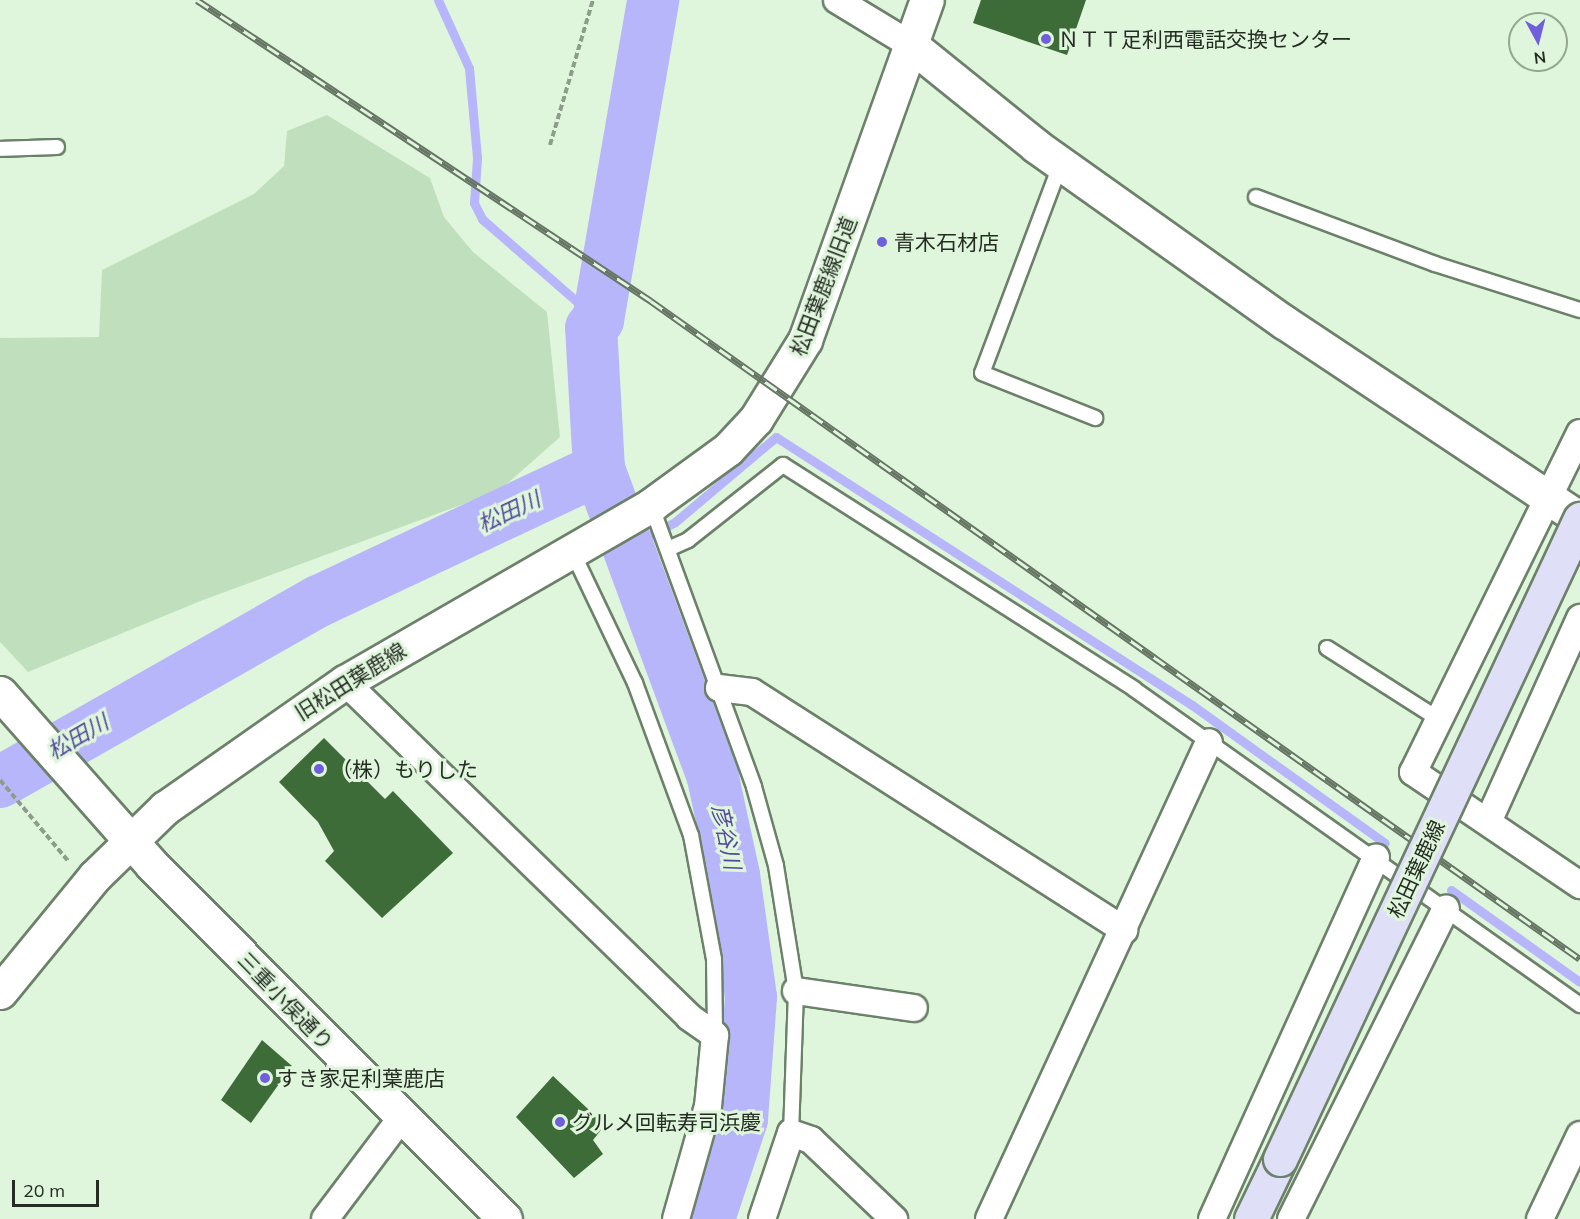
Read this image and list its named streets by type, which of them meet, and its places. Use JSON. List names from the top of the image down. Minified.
{"streets":{"main road":["松田葉鹿線"],"street":["松田葉鹿線旧道","旧松田葉鹿線","三重小俣通り"]},"crossings":[["松田葉鹿線旧道","旧松田葉鹿線"],["旧松田葉鹿線","三重小俣通り"]],"water":["松田川","彦谷川"],"places":["ＮＴＴ足利西電話交換センター","青木石材店","（株）もりした","すき家足利葉鹿店","グルメ回転寿司浜慶"],"scale_bar":"20 m","north":"bottom"}
